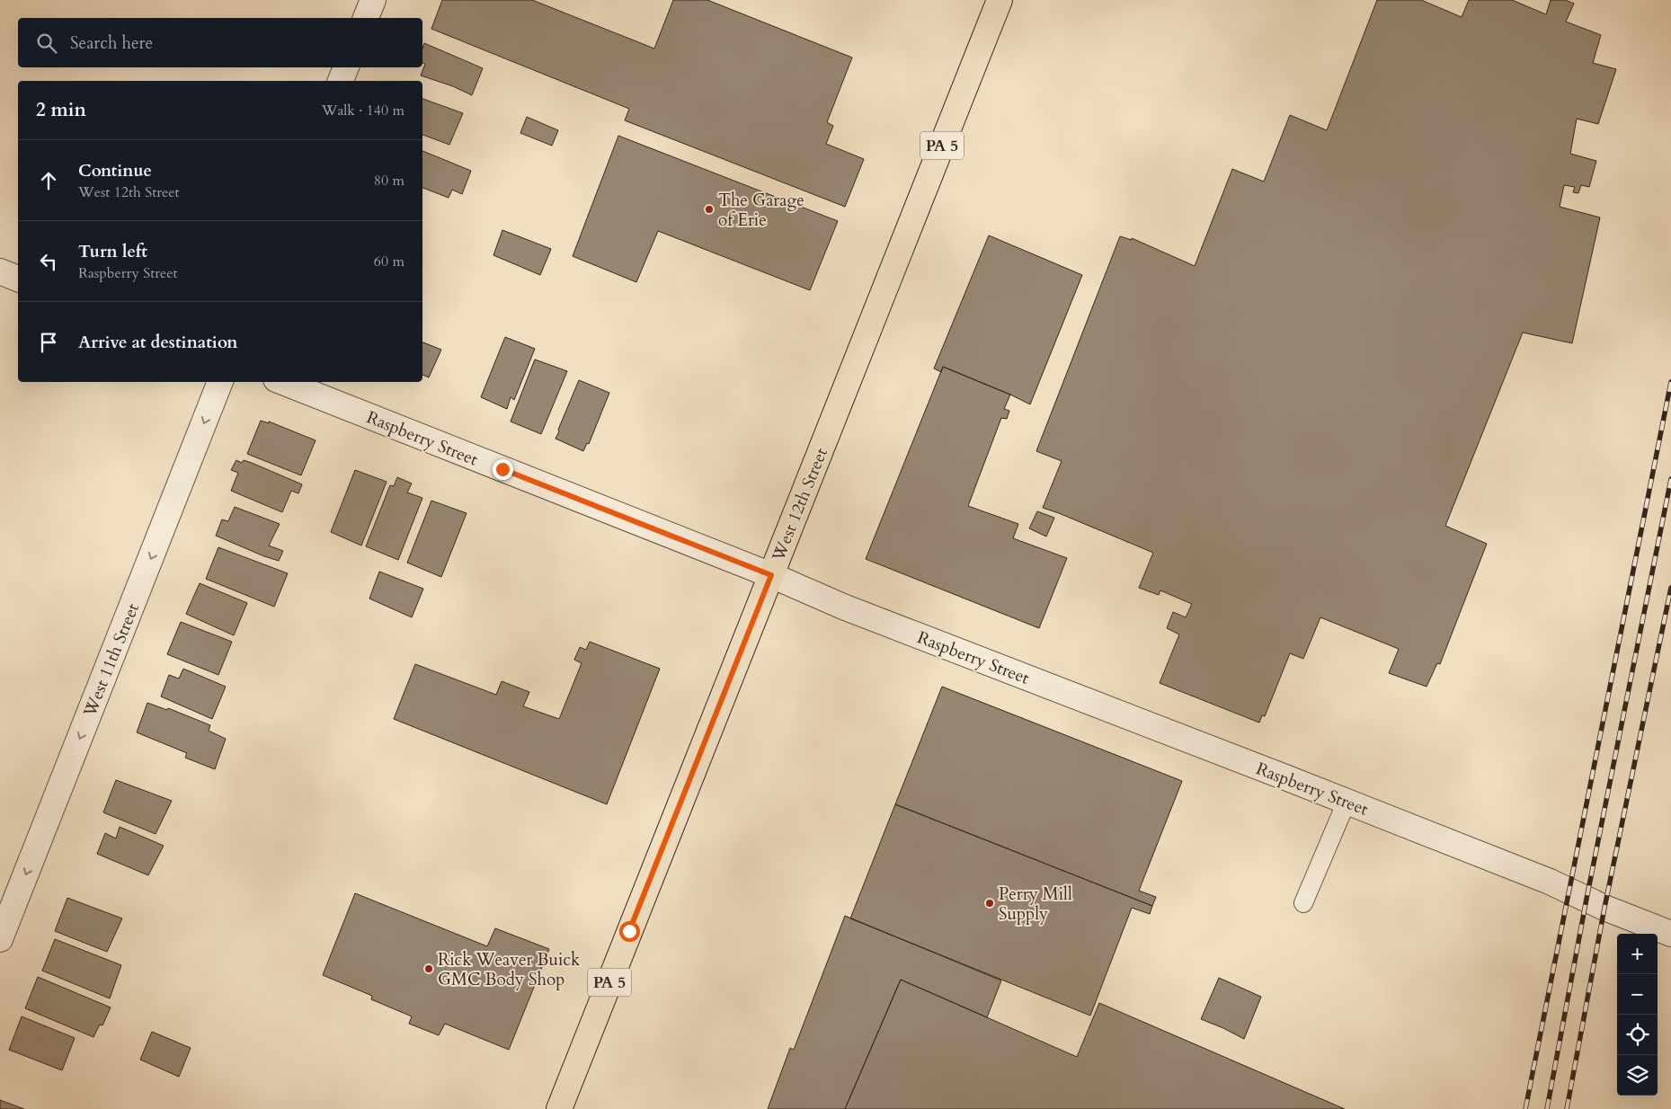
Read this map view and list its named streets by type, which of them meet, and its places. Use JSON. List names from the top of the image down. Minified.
{"streets":{"main road":["PA 5","West 12th Street"],"street":["Raspberry Street","West 11th Street"]},"crossings":[["Raspberry Street","West 12th Street"]],"one_way":["West 11th Street"],"places":["The Garage of Erie","Perry Mill Supply","Rick Weaver Buick GMC Body Shop"],"page":{"search":"Search here","heading":["2 min","Walk · 140 m"],"list":[["Continue","West 12th Street","80 m"],["Turn left","Raspberry Street","60 m"],"Arrive at destination"],"map_buttons":["+","−"]}}
